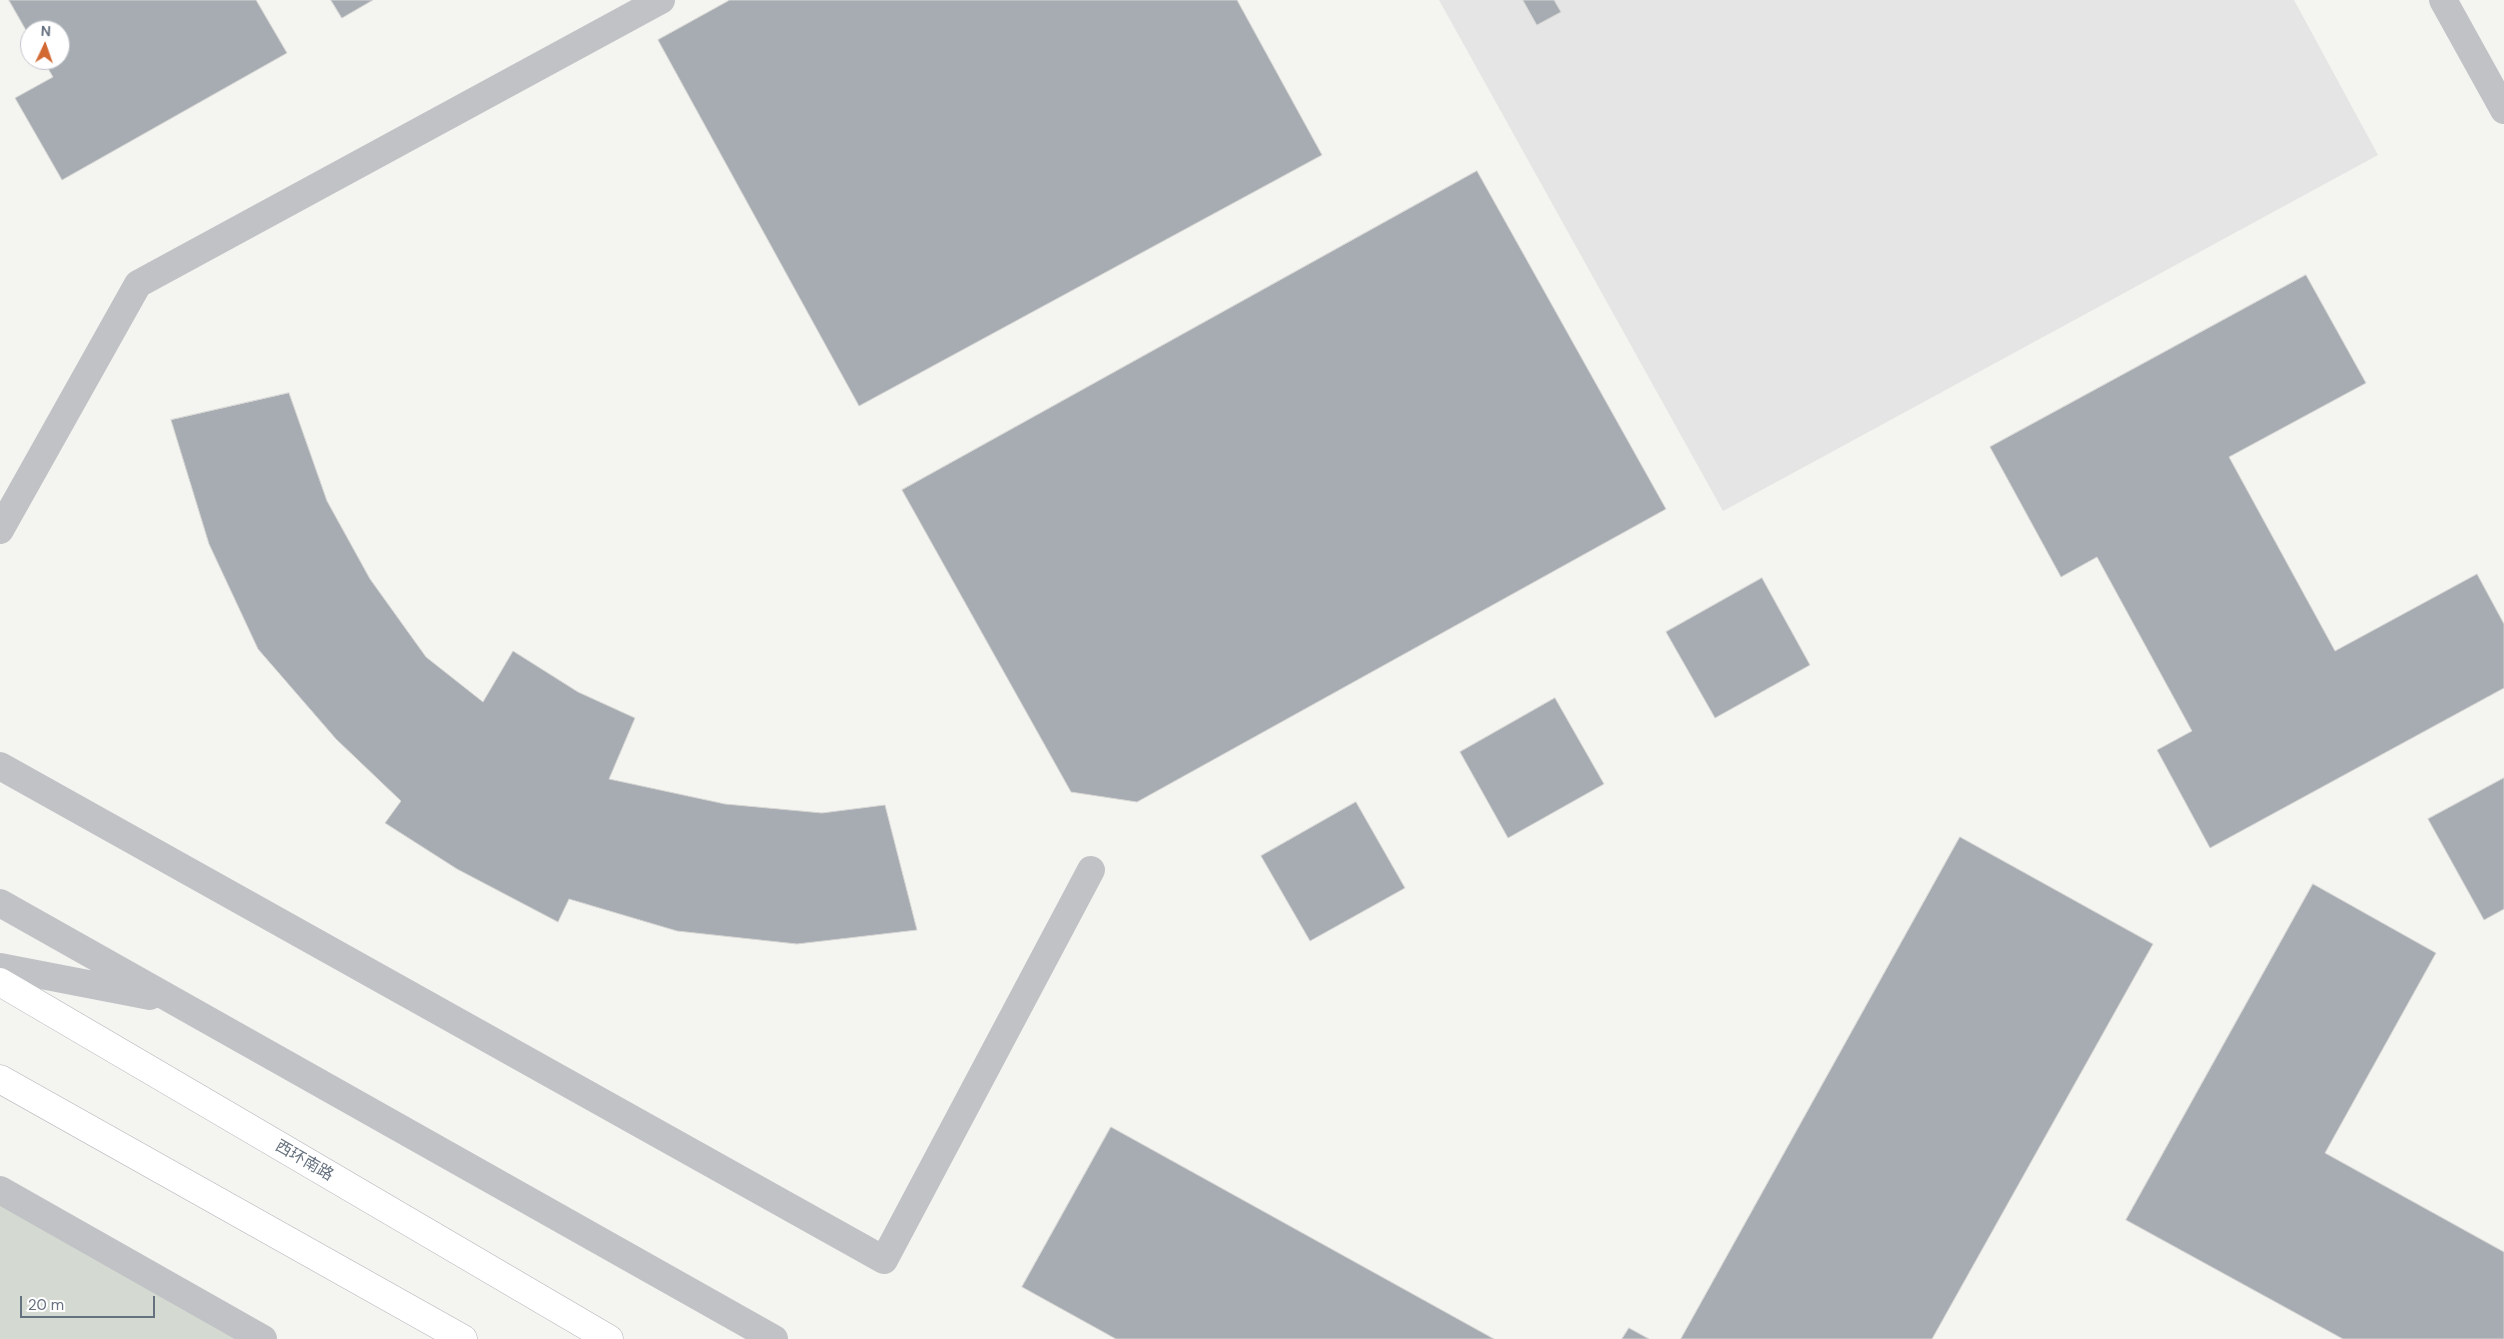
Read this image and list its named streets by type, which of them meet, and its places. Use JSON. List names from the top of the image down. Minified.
{"streets":{"main road":["西环南路"]},"scale_bar":"20 m","north":"top"}
